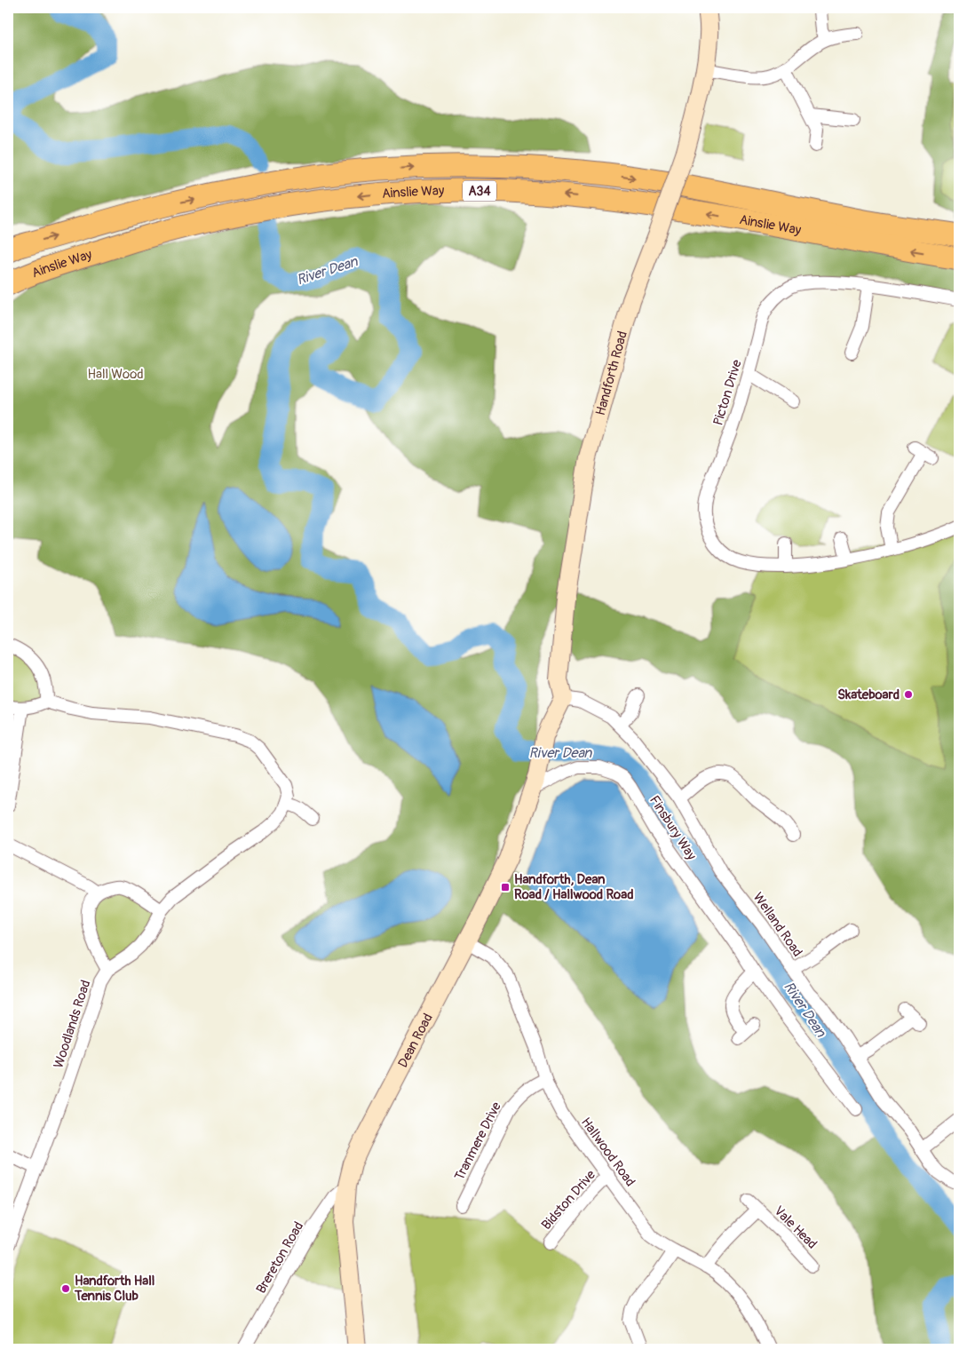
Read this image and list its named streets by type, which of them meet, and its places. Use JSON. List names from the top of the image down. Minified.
{"streets":{"highway":["A34","Ainslie Way"],"main road":["Handforth Road","Dean Road"],"street":["Picton Drive","Finsbury Way","Welland Road","Woodlands Road","Tranmere Drive","Hallwood Road","Bidston Drive","Vale Head","Brereton Road"]},"crossings":[["Handforth Road","Welland Road"],["Handforth Road","Dean Road"],["Finsbury Way","Dean Road"],["Welland Road","Dean Road"],["Dean Road","Hallwood Road"],["Dean Road","Brereton Road"],["Tranmere Drive","Hallwood Road"],["Hallwood Road","Bidston Drive"],["Hallwood Road","Vale Head"]],"water":["River Dean"],"parks":["Hall Wood"],"places":{"other":["Skateboard","Handforth Hall Tennis Club"],"transit":["Handforth, Dean Road / Hallwood Road"]}}
